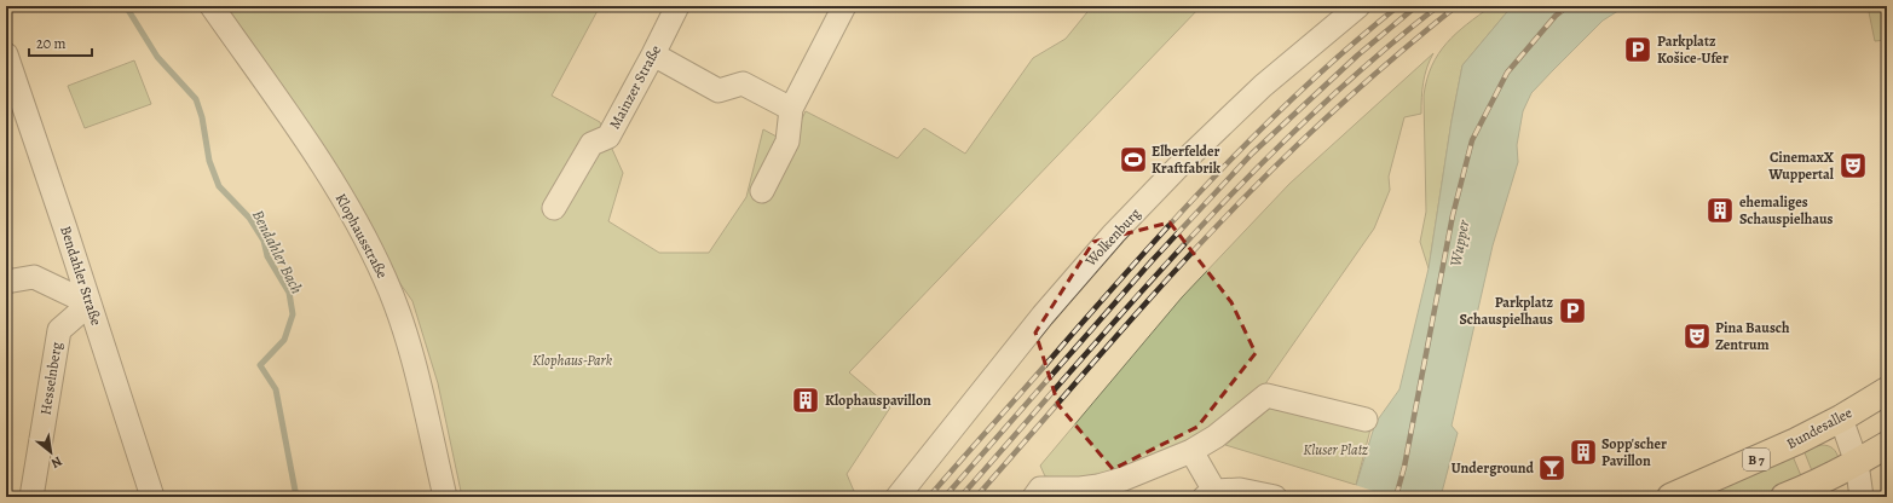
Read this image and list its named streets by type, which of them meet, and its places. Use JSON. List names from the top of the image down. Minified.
{"streets":{"main road":["Bundesallee","B 7"],"street":["Mainzer Straße","Klophausstraße","Wolkenburg","Bendahler Straße","Hesselnberg"]},"crossings":[["Bendahler Straße","Hesselnberg"]],"water":["Wupper","Bendahler Bach"],"parks":["Klophaus-Park","Kluser Platz"],"places":{"parking":["Parkplatz Košice-Ufer","Parkplatz Schauspielhaus"],"sports":["Elberfelder Kraftfabrik"],"theatre":["CinemaxX Wuppertal","Pina Bausch Zentrum"],"building":["ehemaliges Schauspielhaus","Klophauspavillon","Sopp'scher Pavillon"],"bar":["Underground"]},"scale_bar":"20 m","north":"bottom right"}
